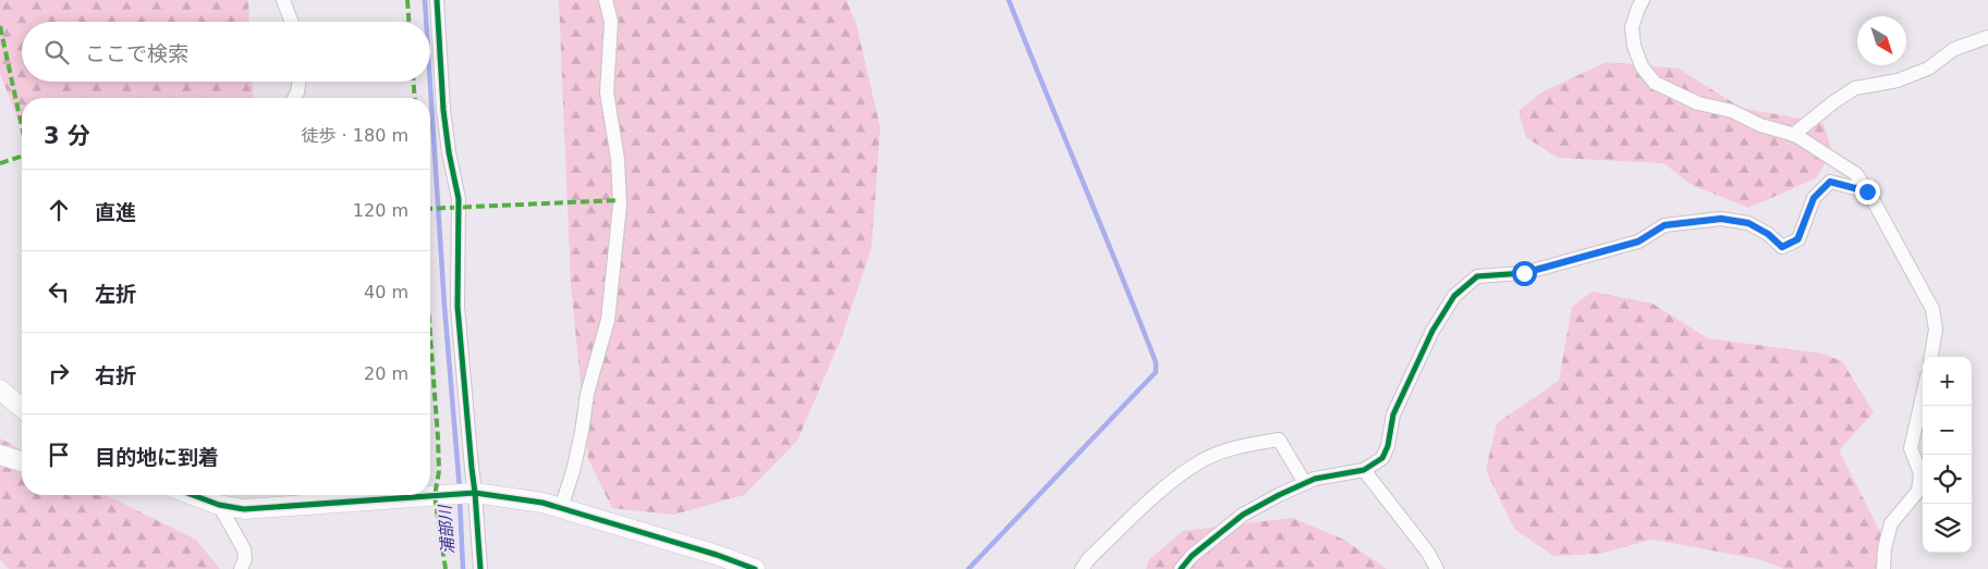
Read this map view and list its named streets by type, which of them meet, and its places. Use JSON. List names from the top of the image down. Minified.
{"water":["浦部川"],"north":"bottom right","page":{"search":"ここで検索","heading":["3 分","徒歩 · 180 m"],"list":[["直進","120 m"],["左折","40 m"],["右折","20 m"],"目的地に到着"],"map_buttons":["+","−"]}}
